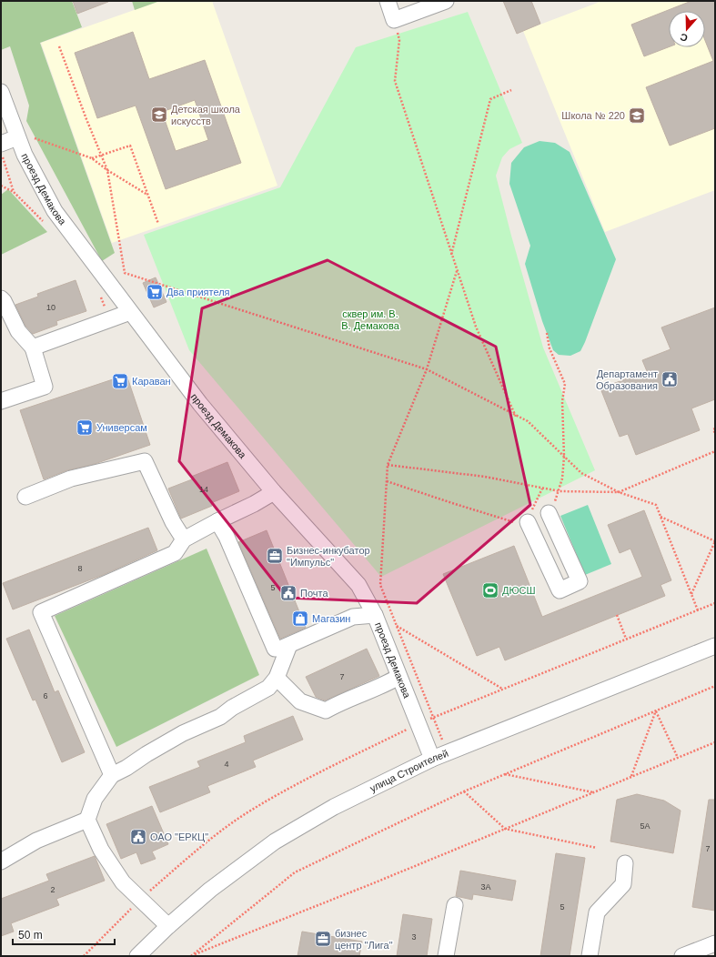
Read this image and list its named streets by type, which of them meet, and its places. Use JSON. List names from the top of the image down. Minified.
{"streets":{"street":["проезд Демакова","улица Строителей"]},"crossings":[["проезд Демакова","улица Строителей"]],"parks":["сквер им. В. В. Демакова"],"places":{"school or university":["Детская школа искусств","Школа № 220"],"supermarket":["Два приятеля","Караван","Универсам"],"public building":["Департамент Образования","Почта","ОАО \"ЕРКЦ\""],"office":["Бизнес-инкубатор \"Импульс\"","бизнес центр \"Лига\""],"sports":["ДЮСШ"],"shop":["Магазин"]},"house_numbers":["10","14","8","5","7","6","4","5А","7","3А","2","5","3"],"scale_bar":"50 m","north":"bottom"}
